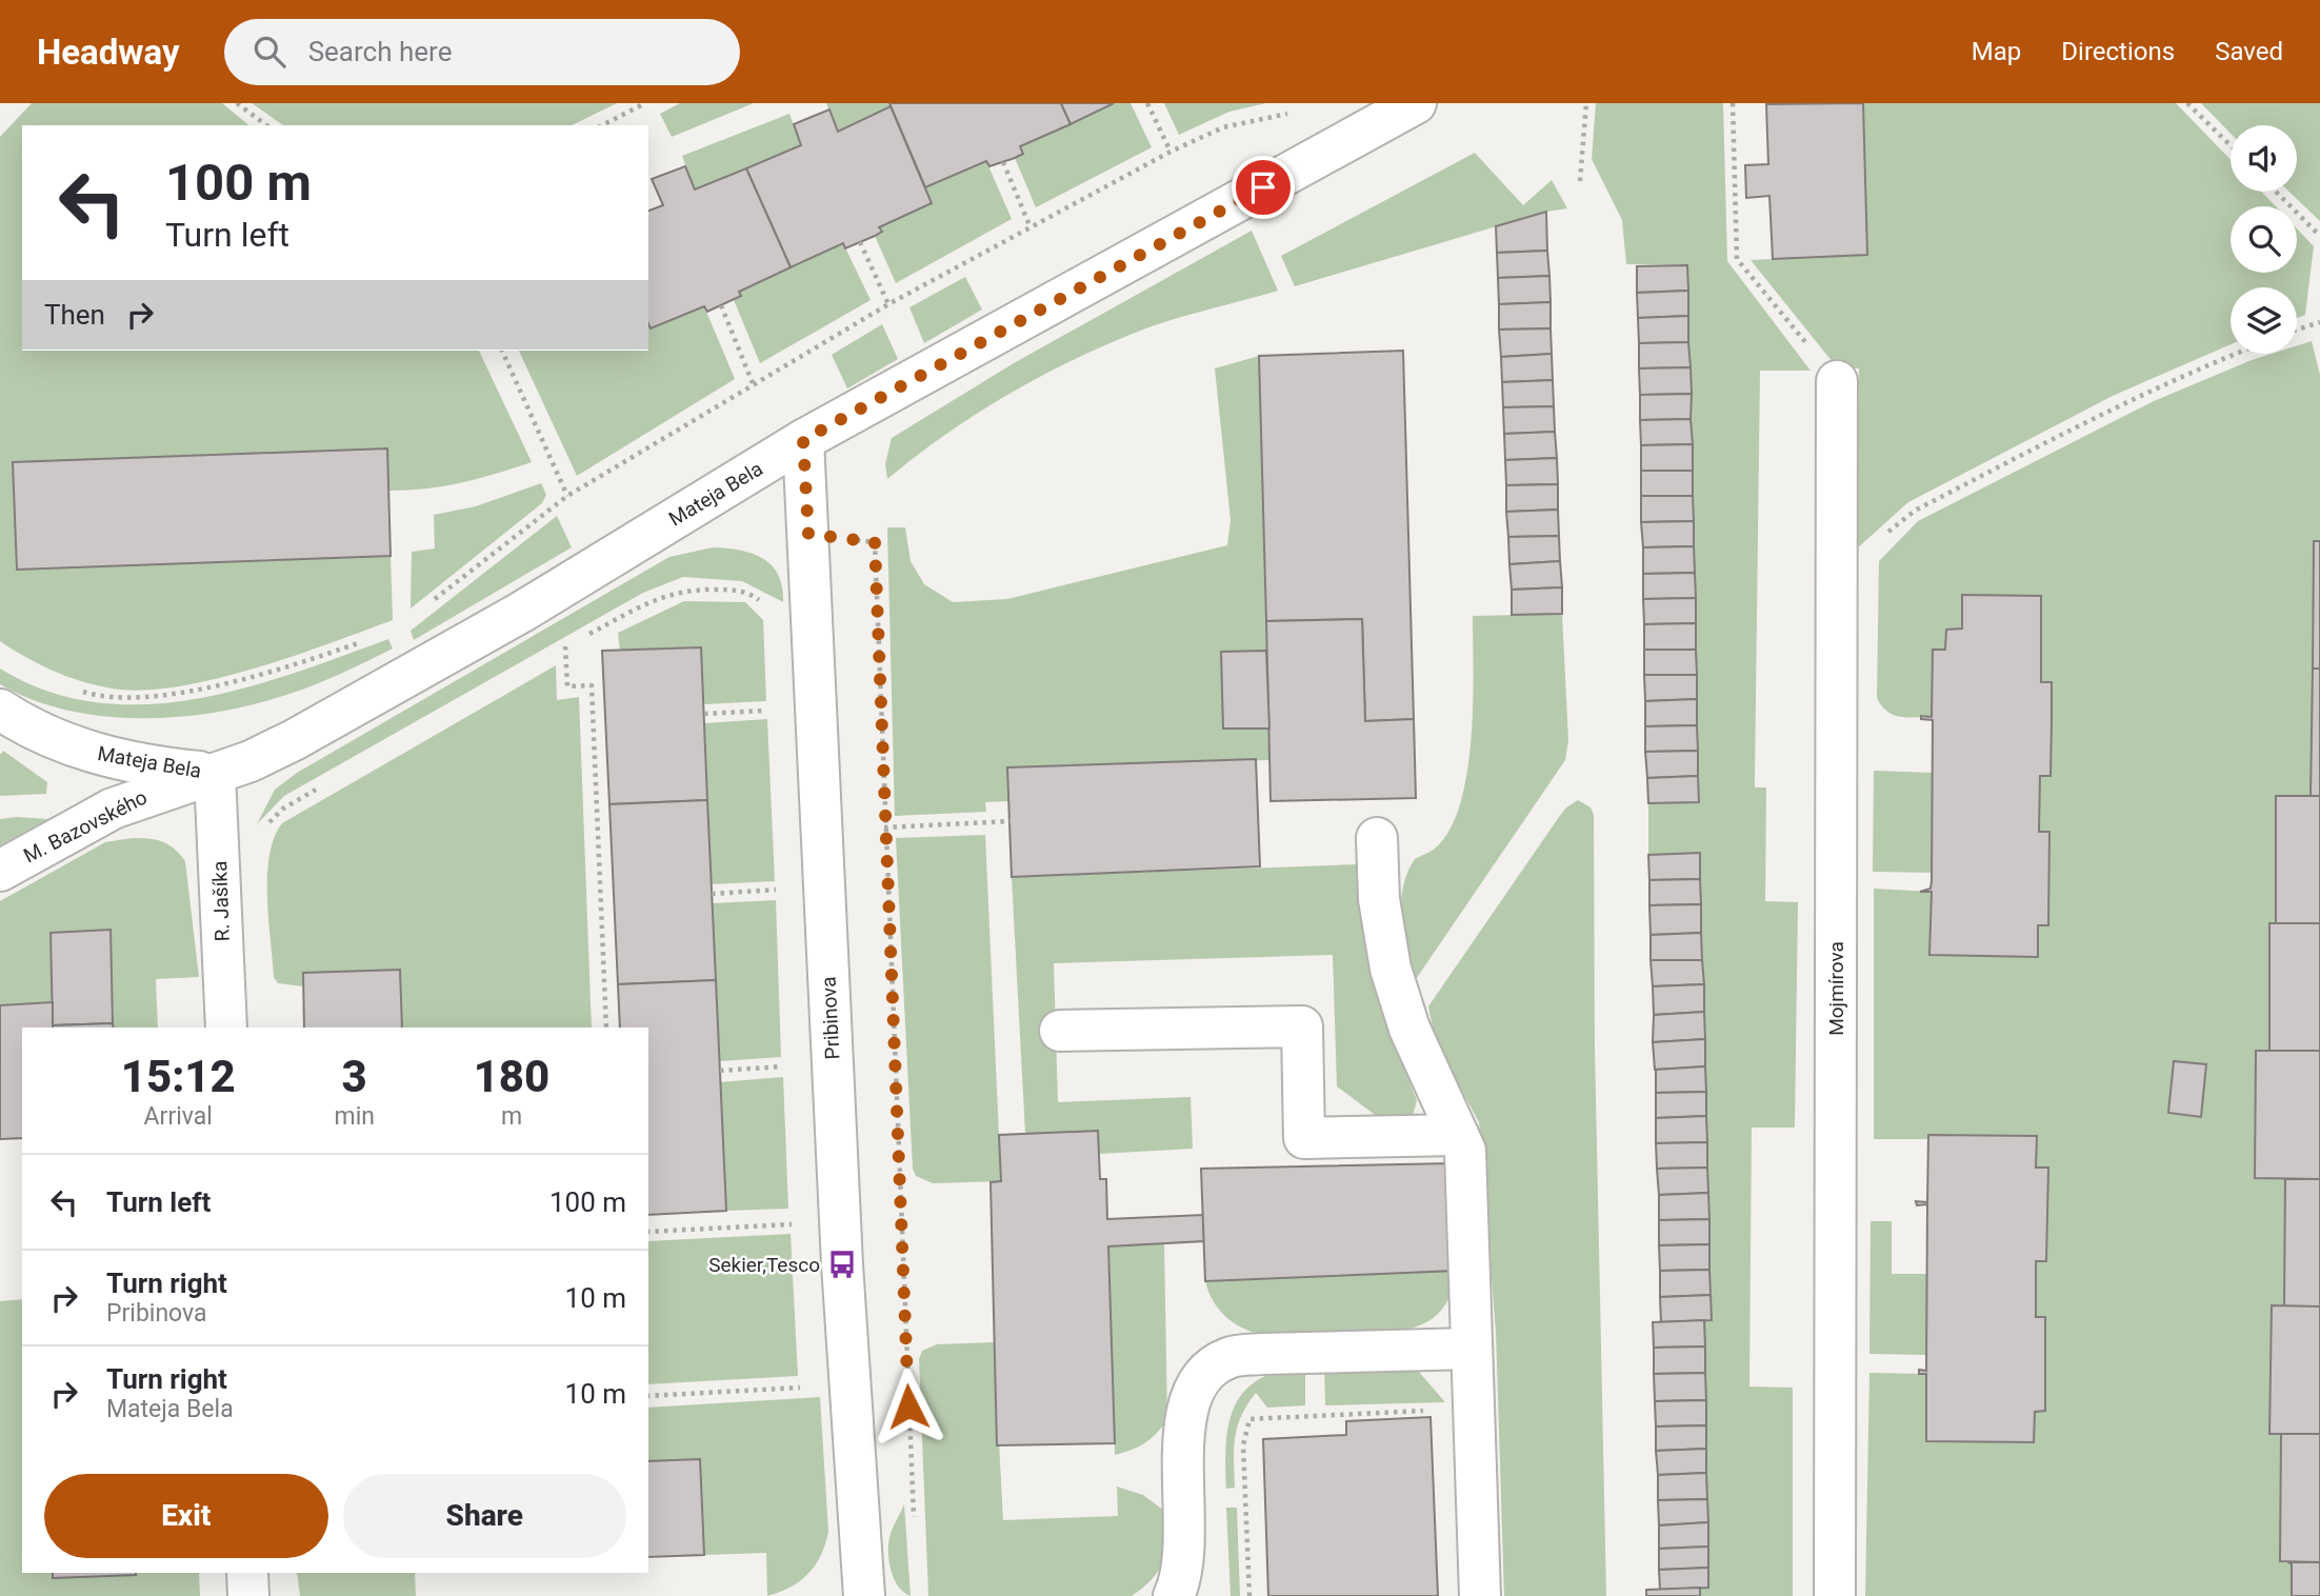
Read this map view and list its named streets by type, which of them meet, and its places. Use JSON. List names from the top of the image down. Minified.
{"streets":{"street":["Mateja Bela","M. Bazovského","R. Jašíka","Mojmírova","Pribinova"]},"crossings":[["Mateja Bela","M. Bazovského"],["Mateja Bela","R. Jašíka"],["Mateja Bela","Pribinova"],["M. Bazovského","R. Jašíka"]],"places":{"bus stop":["Sekier,Tesco"]},"page":{"header":"Headway","search":"Search here","nav":["Map","Directions","Saved"],"turn":["100 m","Turn left"],"then":"Then","eta":["15:12","Arrival","3","min","180","m"],"list":[{"name":"Turn left","value":"100 m"},{"name":"Turn right","note":"Pribinova","value":"10 m"},{"name":"Turn right","note":"Mateja Bela","value":"10 m"}],"buttons":["Exit","Share"]}}
